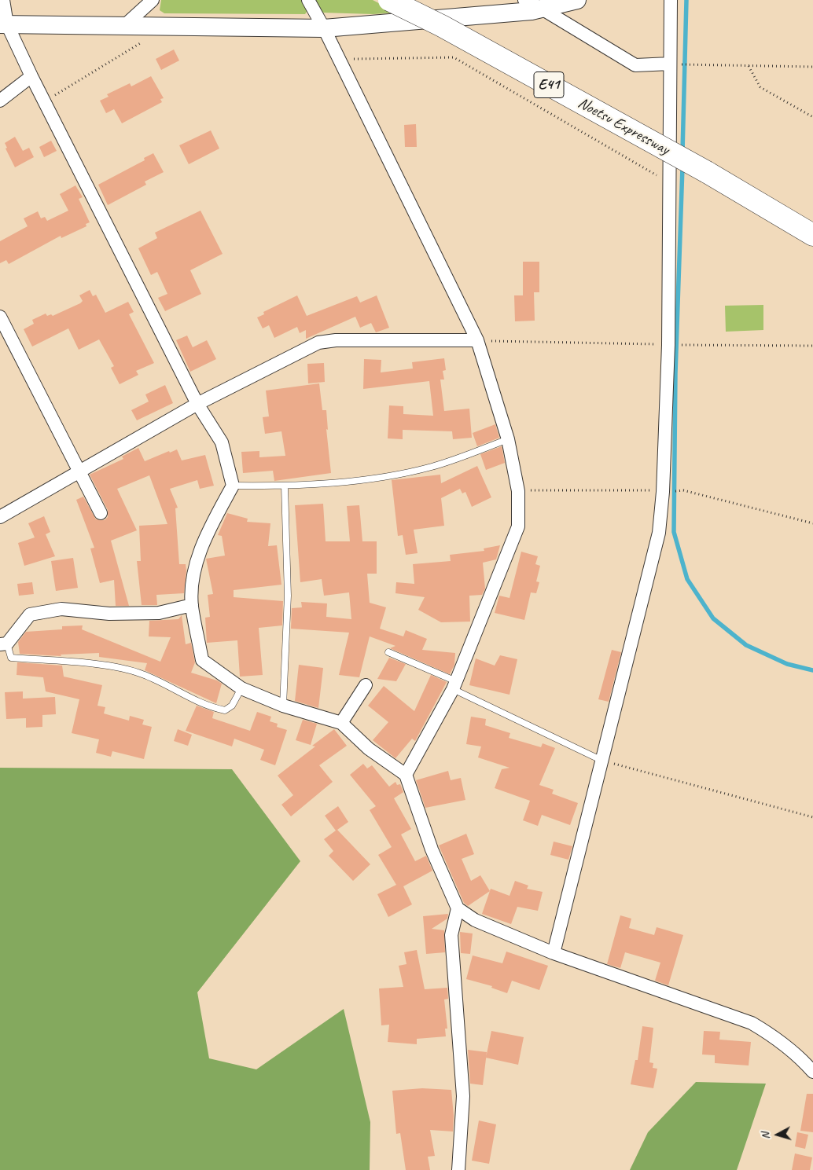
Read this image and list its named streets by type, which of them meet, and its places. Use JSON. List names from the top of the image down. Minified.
{"streets":{"highway":["E41","Noetsu Expressway"]},"north":"left"}
